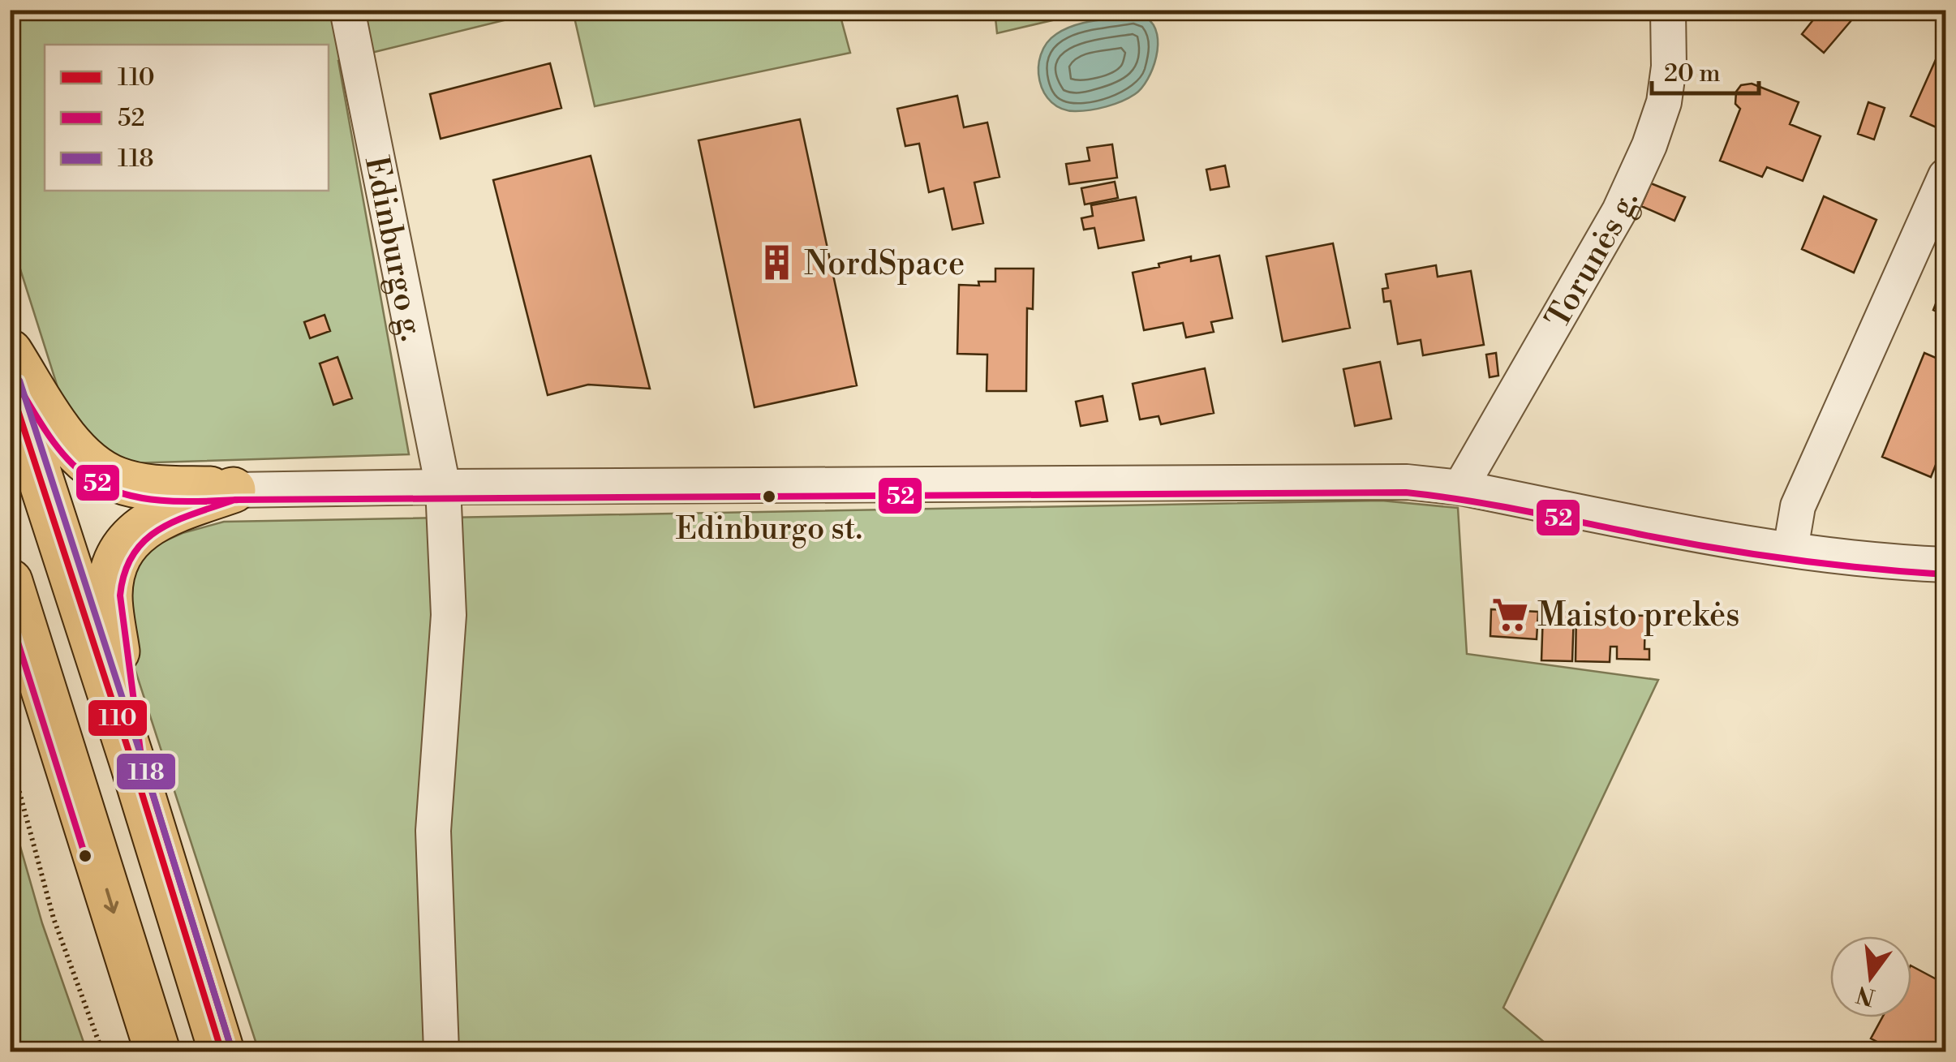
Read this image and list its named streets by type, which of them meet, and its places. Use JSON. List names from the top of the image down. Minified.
{"streets":{"street":["Edinburgo g.","Torunės g."]},"places":{"building":["NordSpace"],"other":["Edinburgo st."],"supermarket":["Maisto prekės"]},"lines":["transit line 52","transit line 118","transit line 110"],"legend":["110","52","118"],"scale_bar":"20 m","north":"bottom"}
